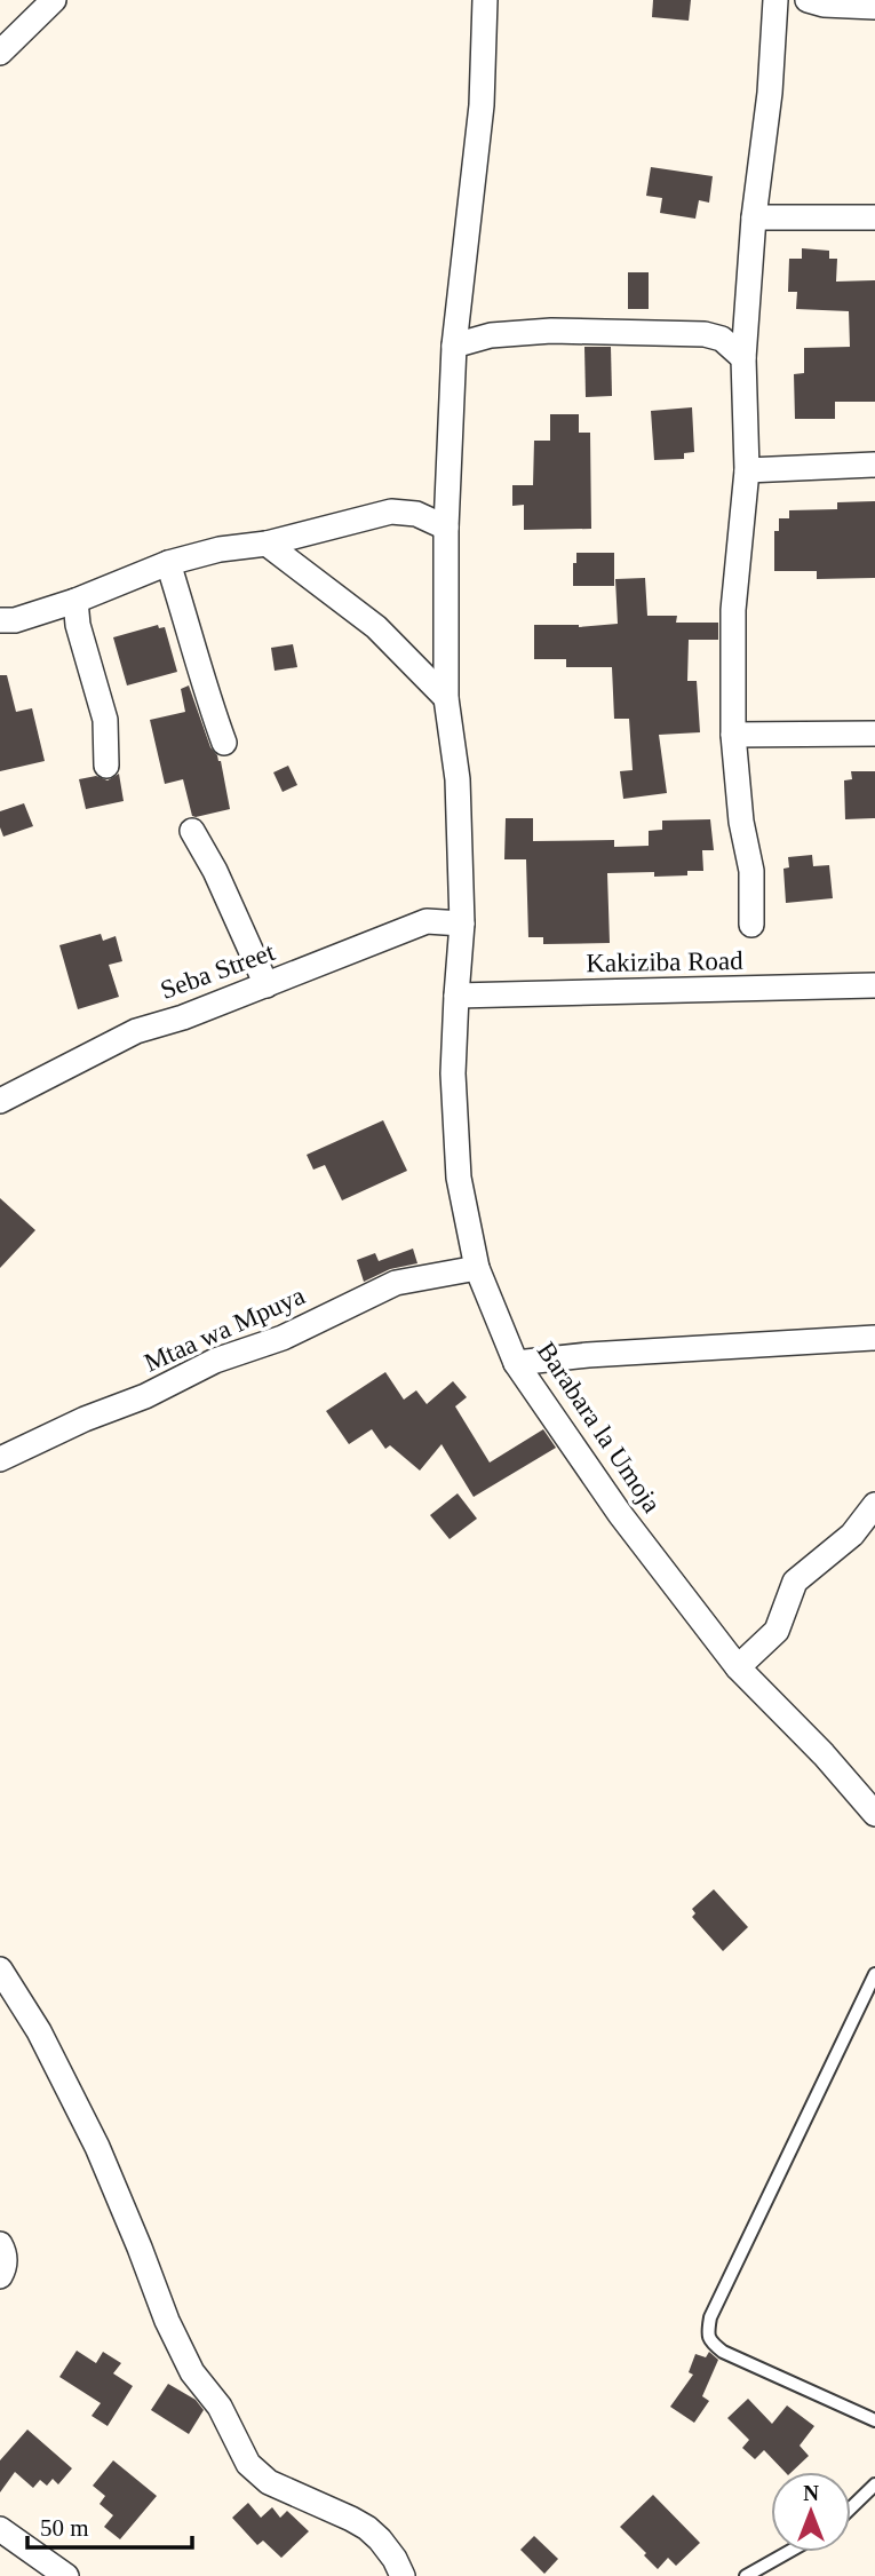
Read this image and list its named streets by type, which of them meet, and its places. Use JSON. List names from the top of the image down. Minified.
{"streets":{"street":["Kakiziba Road","Seba Street","Mtaa wa Mpuya","Barabara la Umoja"]},"crossings":[["Kakiziba Road","Barabara la Umoja"],["Seba Street","Barabara la Umoja"],["Mtaa wa Mpuya","Barabara la Umoja"]],"scale_bar":"50 m","north":"top"}
